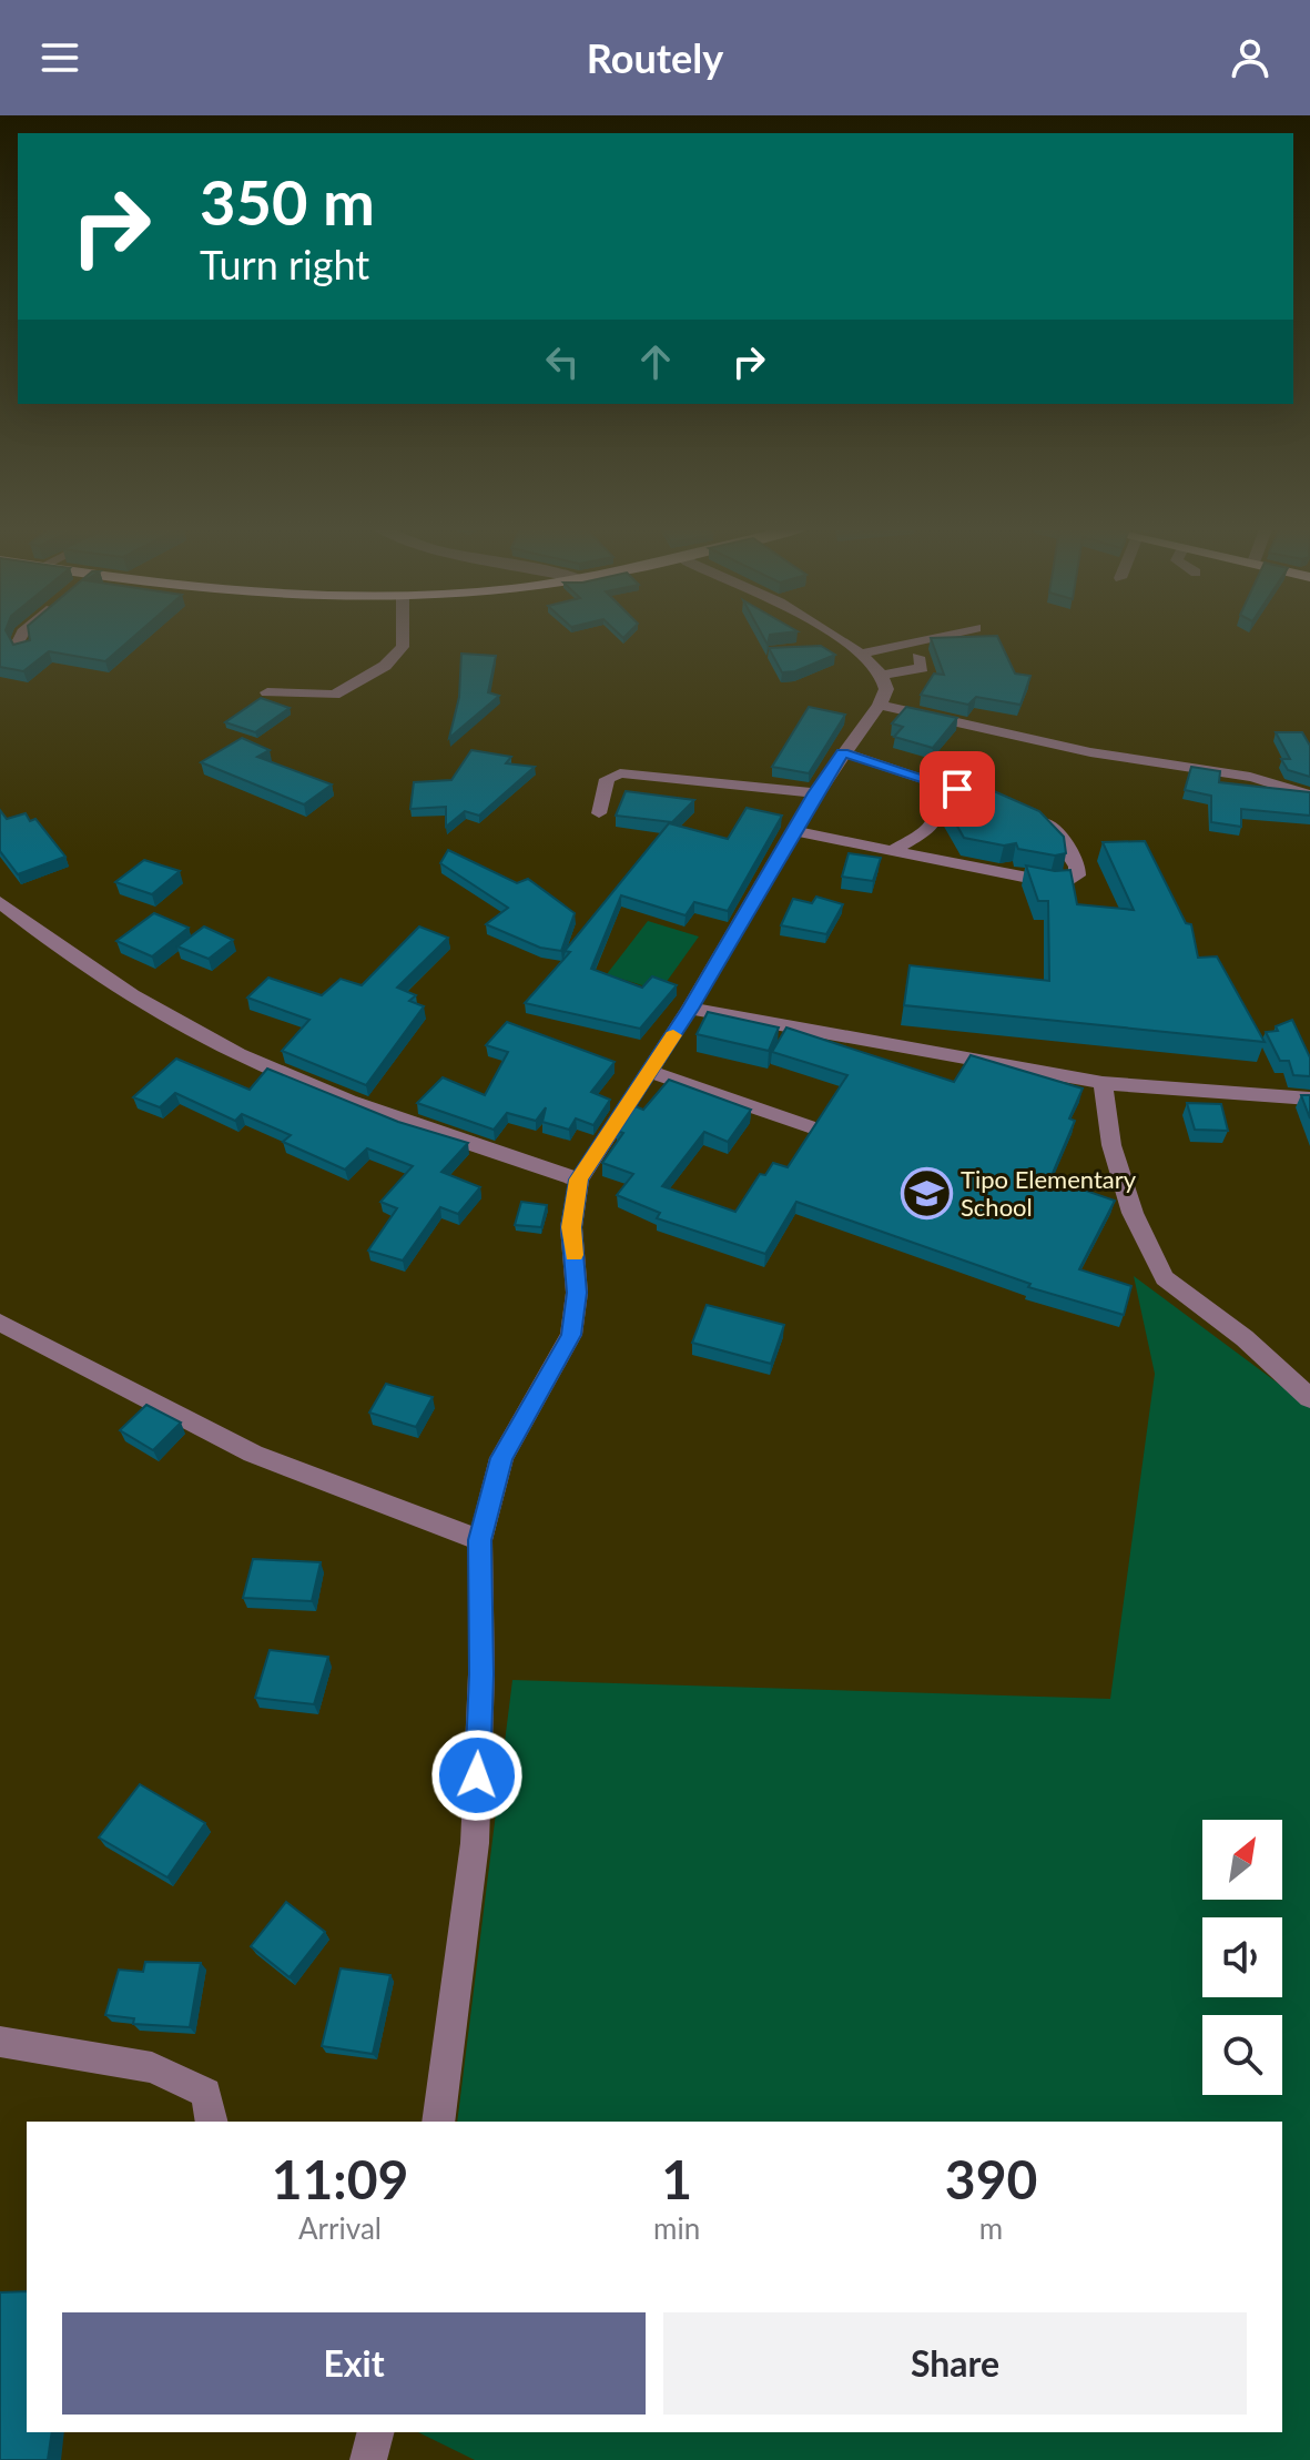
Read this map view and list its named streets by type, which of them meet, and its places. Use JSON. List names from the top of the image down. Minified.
{"places":{"school or university":["Tipo Elementary School"]},"north":"top right","page":{"header":"Routely","turn":["350 m","Turn right"],"eta":["11:09","Arrival","1","min","390","m"],"buttons":["Exit","Share"]}}
